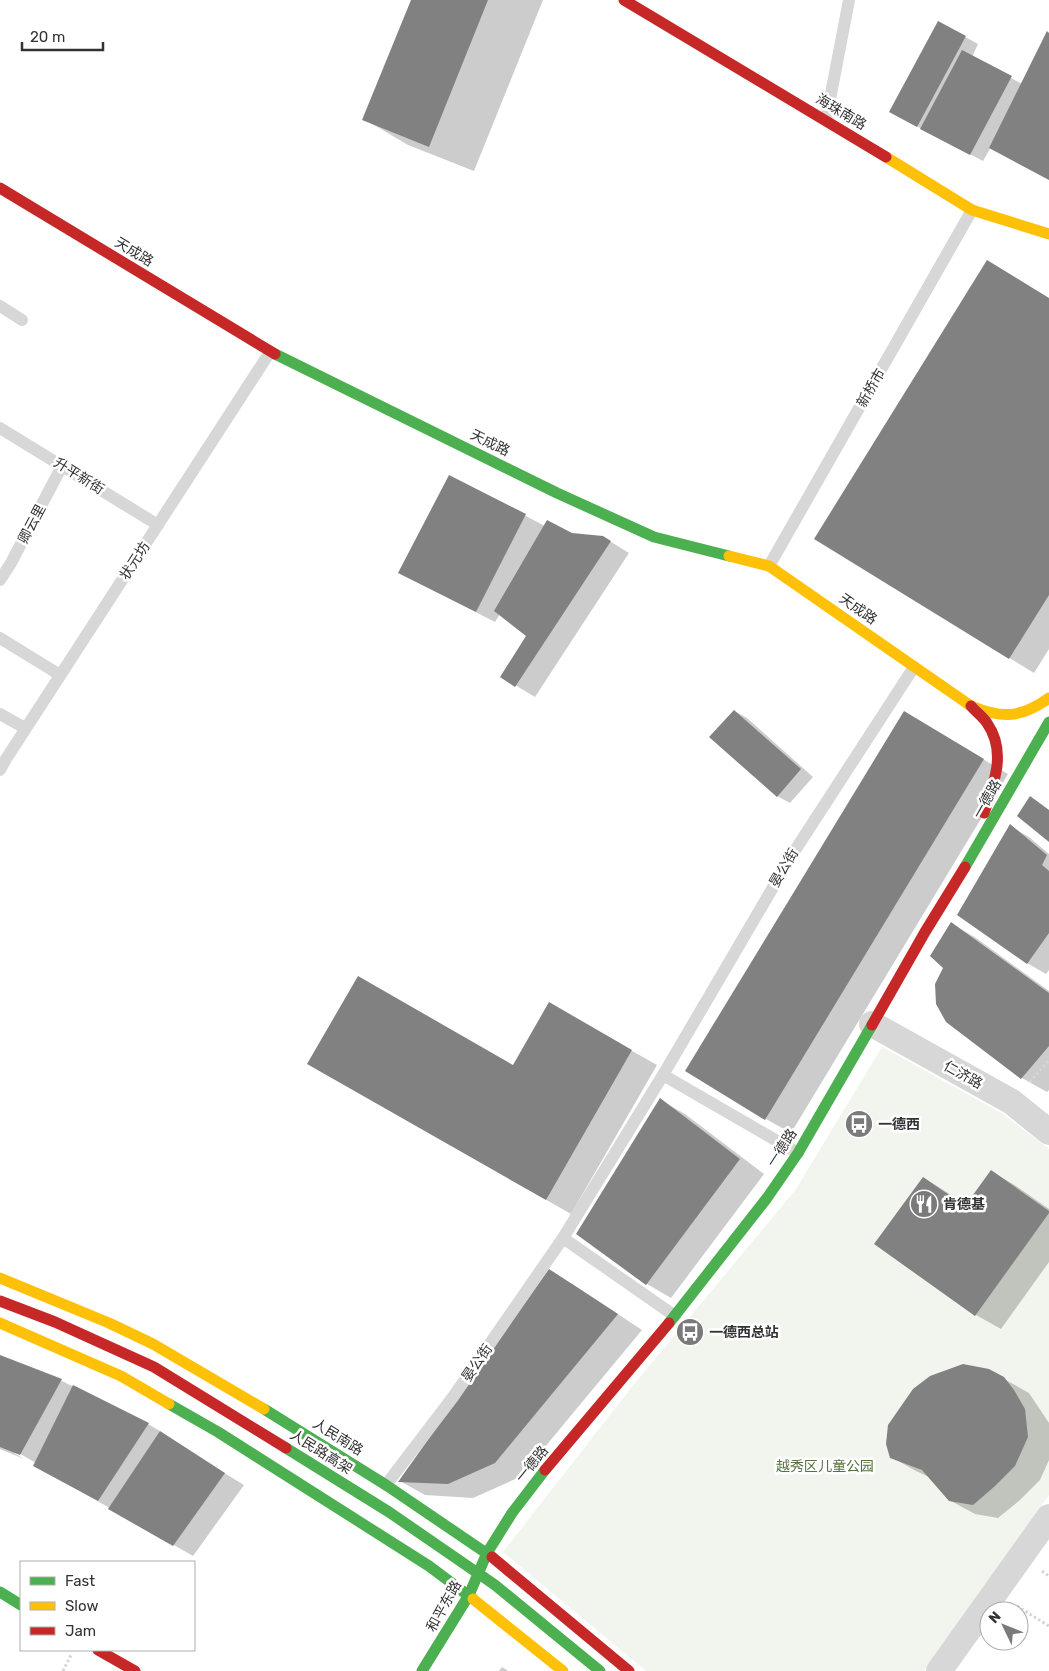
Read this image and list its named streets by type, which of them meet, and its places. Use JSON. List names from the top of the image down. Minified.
{"streets":{"main road":["海珠南路","天成路","一德路","人民南路","人民路高架","和平东路"],"street":["仁济路"],"lane":["新桥市","升平新街","卿云里","状元坊","晏公街"]},"crossings":[["海珠南路","新桥市"],["天成路","新桥市"],["天成路","状元坊"],["天成路","晏公街"],["升平新街","卿云里"],["升平新街","状元坊"],["一德路","仁济路"],["一德路","人民南路"],["一德路","和平东路"],["晏公街","人民南路"],["人民南路","和平东路"]],"parks":["越秀区儿童公园"],"places":{"bus stop":["一德西","一德西总站"],"restaurant":["肯德基"]},"legend":["Fast","Slow","Jam"],"scale_bar":"20 m","north":"top left"}
